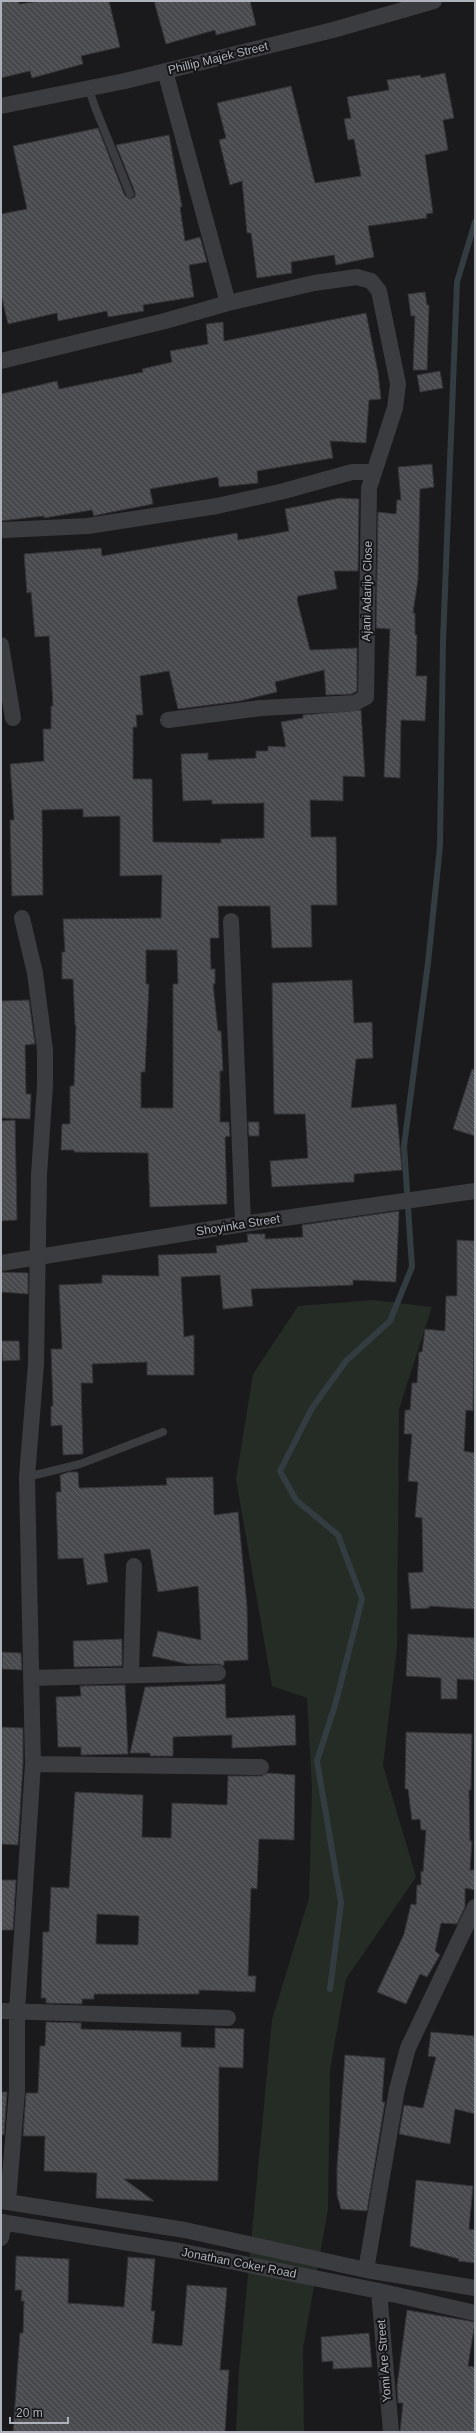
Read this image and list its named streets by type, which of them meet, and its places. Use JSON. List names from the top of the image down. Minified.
{"streets":{"street":["Phillip Majek Street","Ajani Adarijo Close","Shoyinka Street","Jonathan Coker Road","Yomi Are Street"]},"crossings":[["Jonathan Coker Road","Yomi Are Street"]],"scale_bar":"20 m"}
